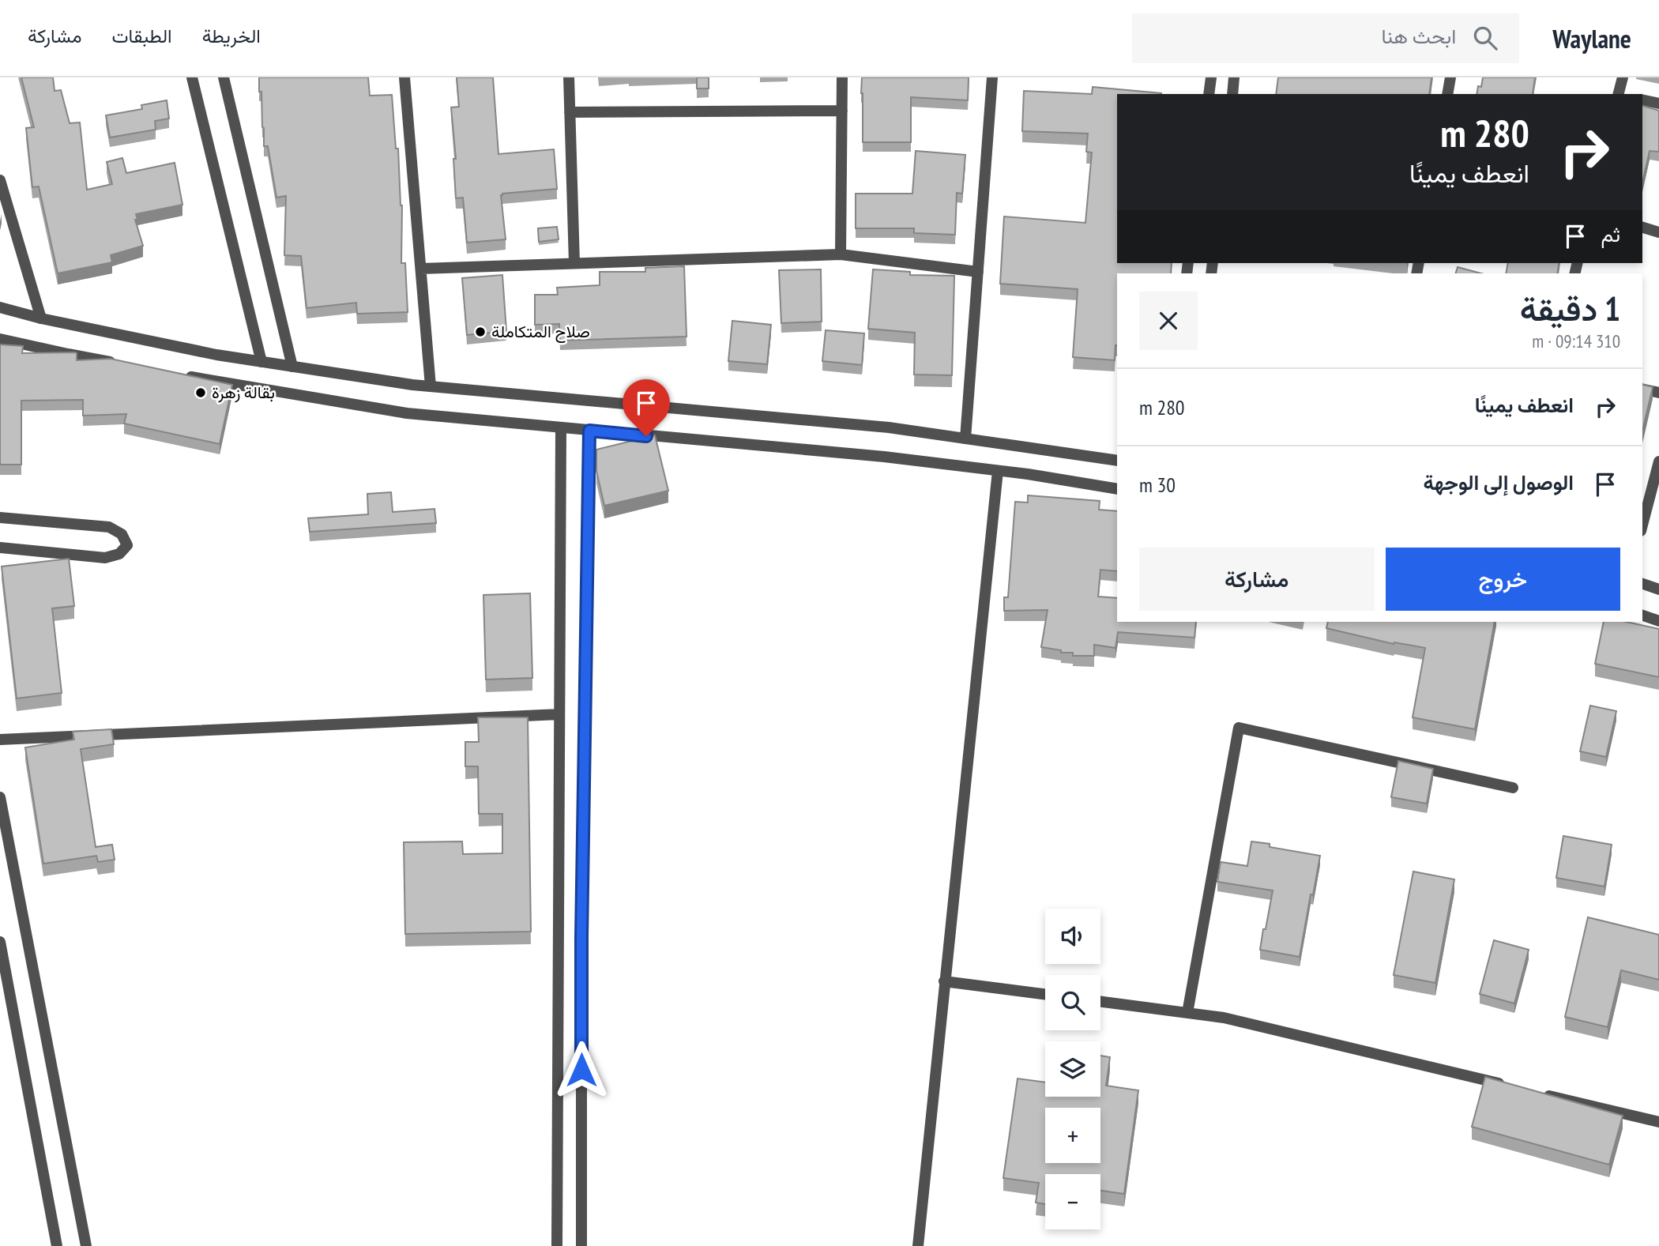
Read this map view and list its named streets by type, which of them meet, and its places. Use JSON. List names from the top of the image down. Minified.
{"places":["صلاح المتكاملة","بقالة زهرة"],"page":{"header":"Waylane","search":"ابحث هنا","nav":["الخريطة","الطبقات","مشاركة"],"turn":["280 m","انعطف يمينًا"],"then":"ثم","heading":["1 دقيقة","310 m · 09:14"],"list":[{"name":"انعطف يمينًا","value":"280 m"},{"name":"الوصول إلى الوجهة","value":"30 m"}],"buttons":["خروج","مشاركة"],"map_buttons":["+","−"]}}
